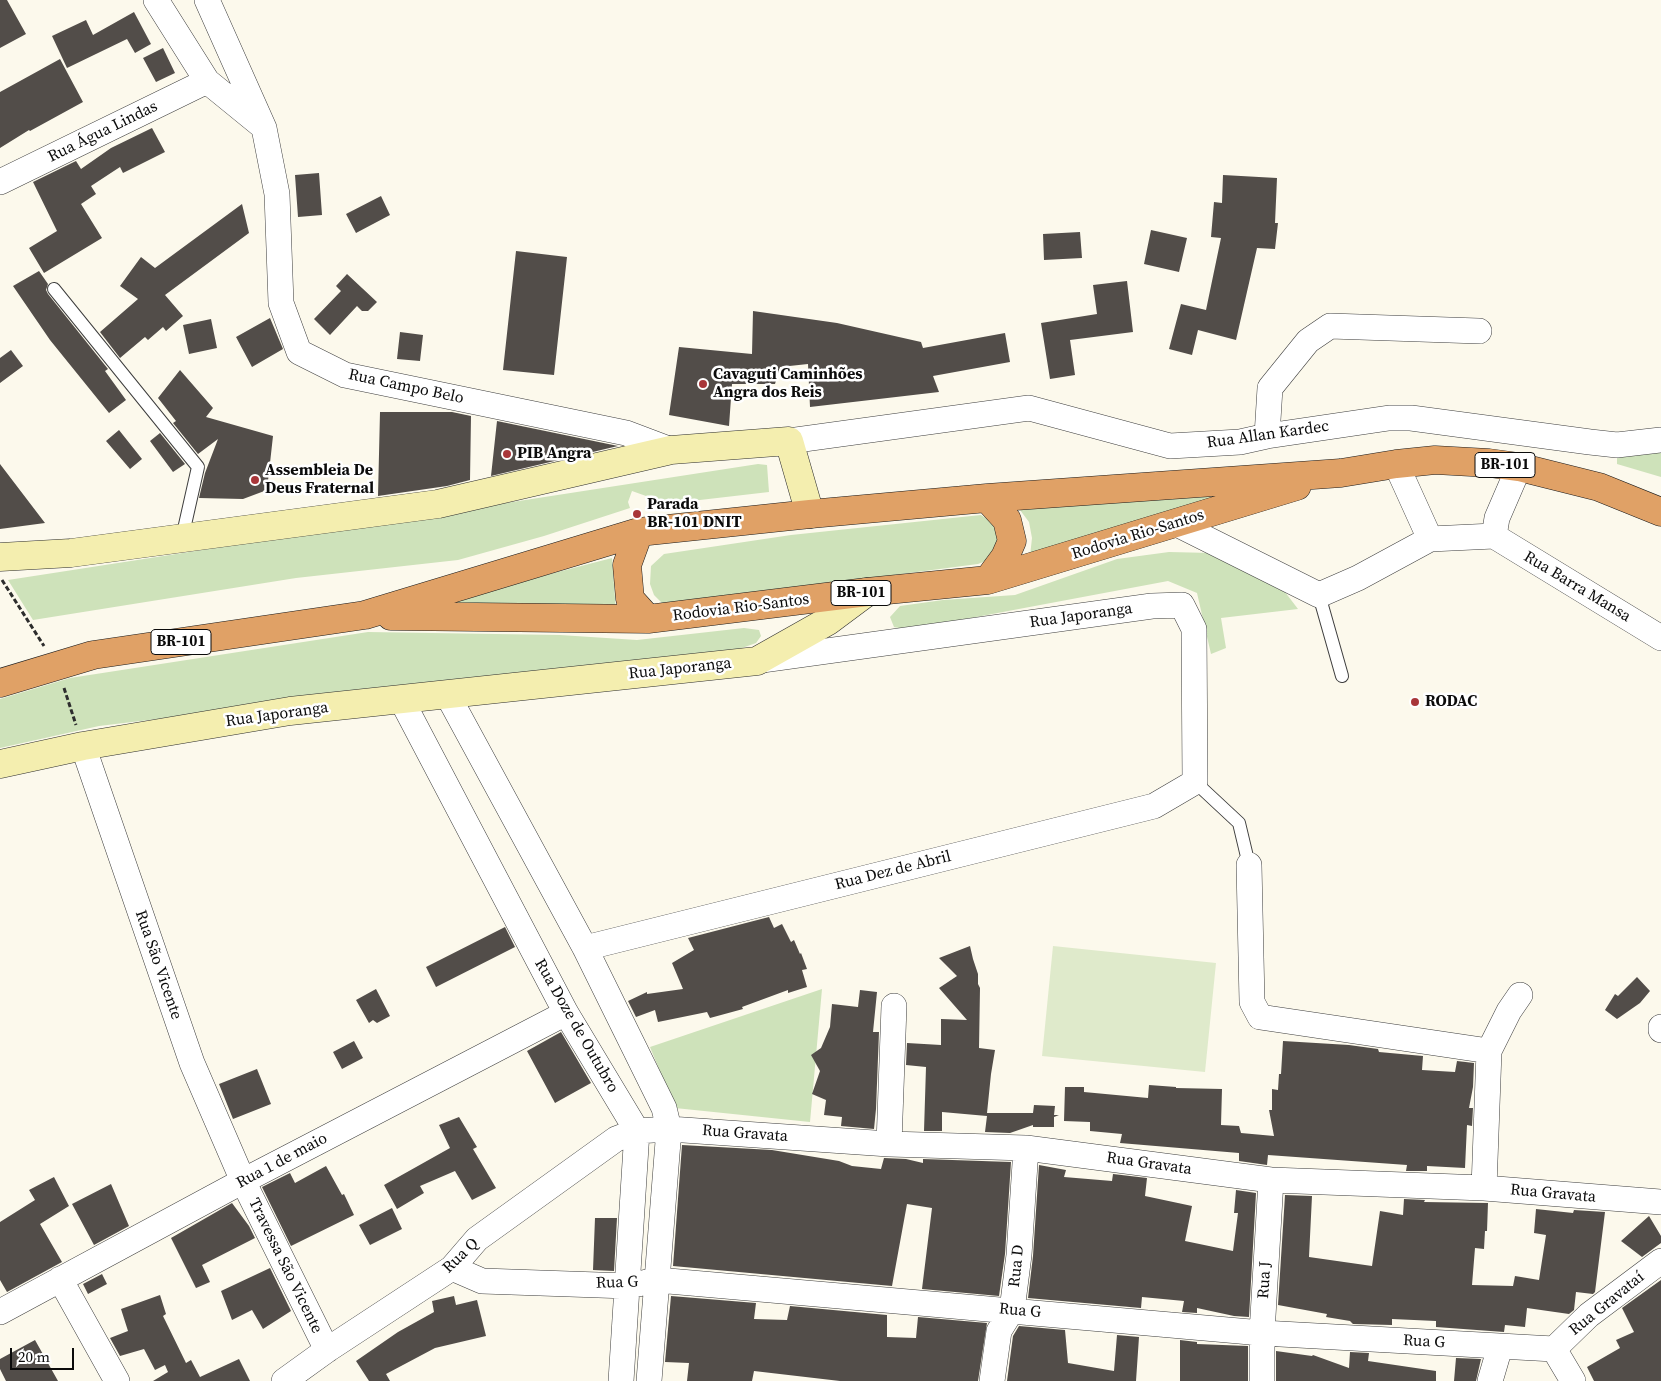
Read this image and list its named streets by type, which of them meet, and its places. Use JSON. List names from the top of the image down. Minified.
{"streets":{"highway":["BR-101","Rodovia Rio-Santos"],"main road":["Rua Japoranga"],"street":["Rua Água Lindas","Rua Campo Belo","Rua Allan Kardec","Rua Barra Mansa","Rua Dez de Abril","Rua São Vicente","Rua Doze de Outubro","Rua Gravata","Rua 1 de maio","Rua Q","Travessa São Vicente","Rua D","Rua J","Rua G","Rua Gravataí"]},"crossings":[["Rua Japoranga","Rua Dez de Abril"],["Rua Japoranga","Rua São Vicente"],["Rua Japoranga","Rua Doze de Outubro"],["Rua São Vicente","Rua 1 de maio"],["Rua São Vicente","Travessa São Vicente"],["Rua Doze de Outubro","Rua Gravata"],["Rua Doze de Outubro","Rua 1 de maio"],["Rua Doze de Outubro","Rua Q"],["Rua Gravata","Rua Q"],["Rua Gravata","Rua D"],["Rua Gravata","Rua J"],["Rua 1 de maio","Travessa São Vicente"],["Rua Q","Travessa São Vicente"],["Rua Q","Rua G"],["Rua D","Rua G"],["Rua J","Rua G"],["Rua G","Rua Gravataí"]],"places":["Cavaguti Caminhões Angra dos Reis","PIB Angra","Assembleia De Deus Fraternal","Parada BR-101 DNIT","RODAC"],"scale_bar":"20 m"}
